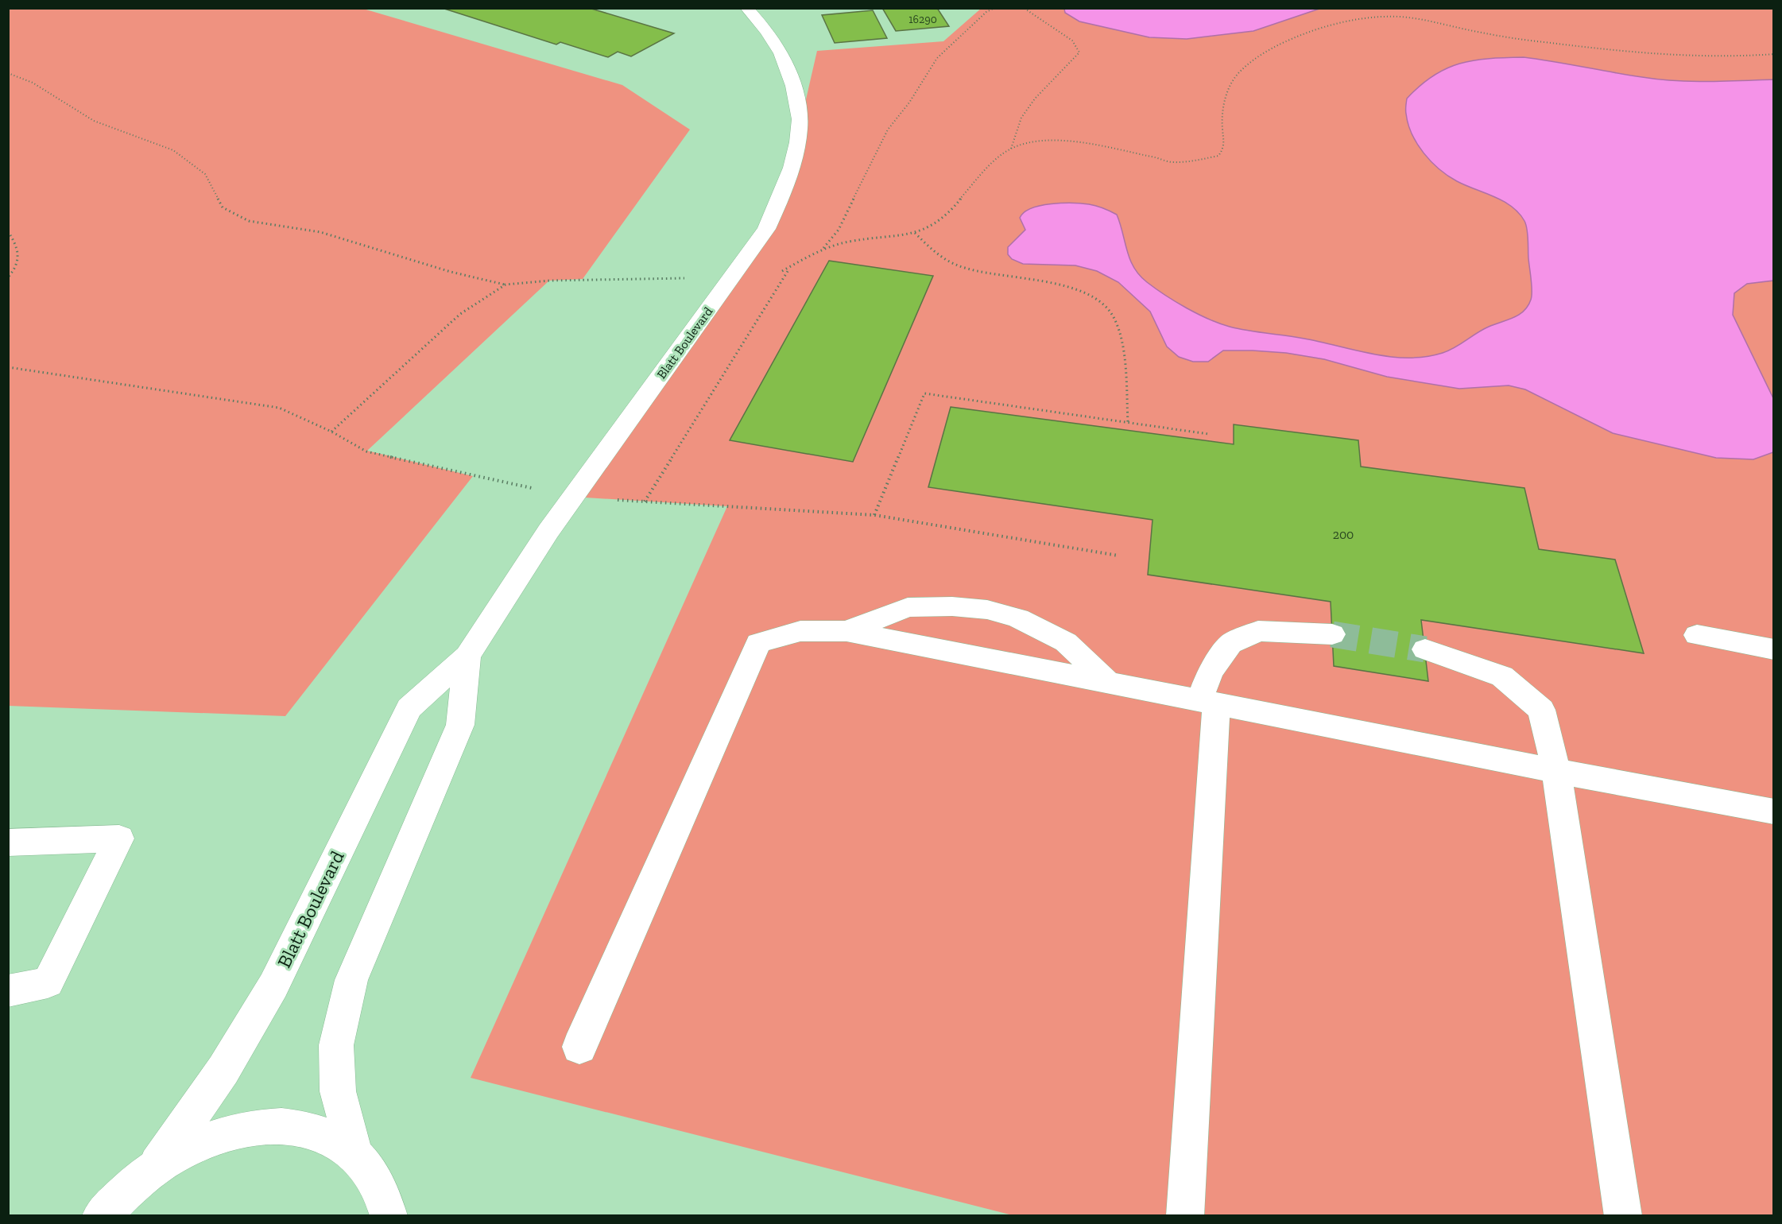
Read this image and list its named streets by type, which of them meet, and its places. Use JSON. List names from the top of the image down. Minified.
{"streets":{"street":["Blatt Boulevard"]},"house_numbers":["16290","200"]}
